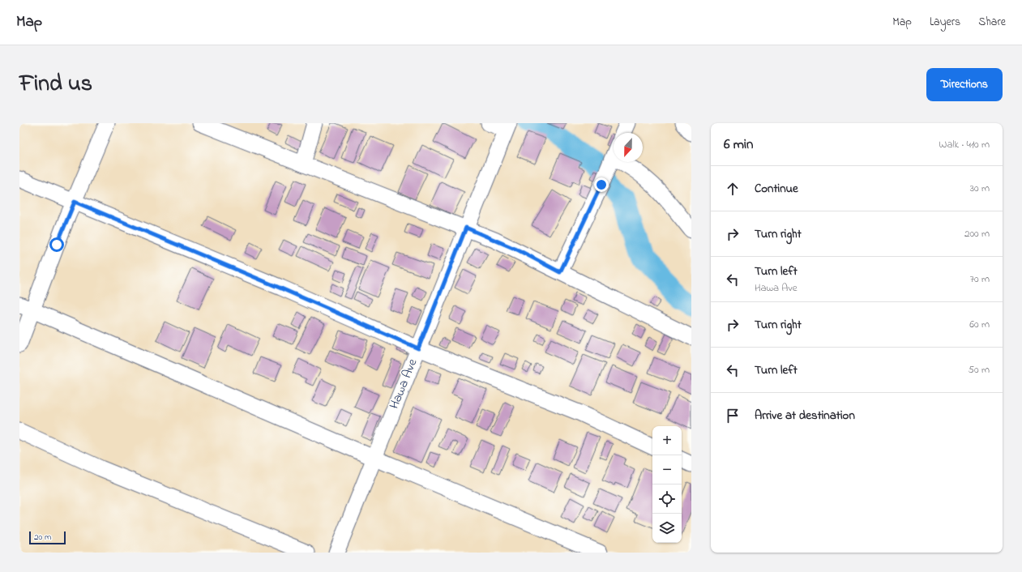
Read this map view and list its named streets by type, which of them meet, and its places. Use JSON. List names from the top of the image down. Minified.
{"streets":{"street":["Hawa Ave"]},"scale_bar":"20 m","north":"bottom","page":{"header":"Map","nav":["Map","Layers","Share"],"title":"Find us","buttons":"Directions","heading":["6 min","Walk · 410 m"],"list":[["Continue","30 m"],["Turn right","200 m"],["Turn left","Hawa Ave","70 m"],["Turn right","60 m"],["Turn left","50 m"],"Arrive at destination"],"map_buttons":["+","−"],"scale":"20 m"}}
